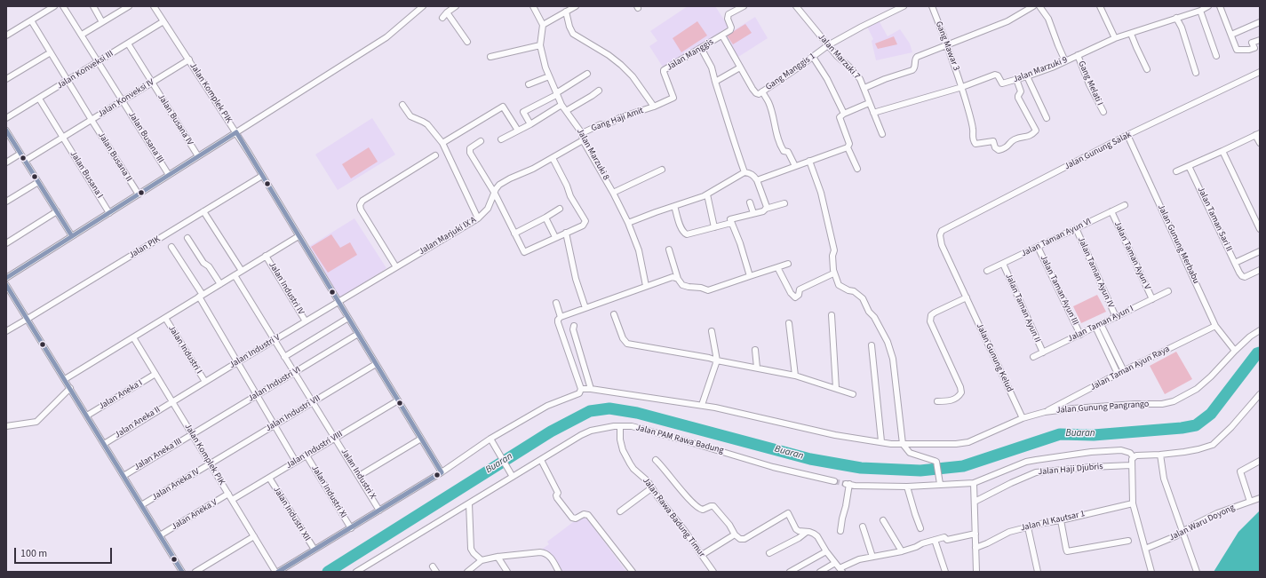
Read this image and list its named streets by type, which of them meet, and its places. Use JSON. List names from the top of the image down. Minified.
{"streets":{"street":["Gang Mawar 3","Jalan Manggis","Jalan Marzuki 7","Jalan Konveksi III","Jalan Marzuki 9","Gang Manggis 1","Gang Melati I","Jalan Komplek PIK","Jalan Konveksi IV","Jalan Busana IV","Gang Haji Amit","Jalan Busana III","Jalan Gunung Salak","Jalan Marzuki 8","Jalan Busana II","Jalan Busana I","Jalan Taman Sari II","Jalan Marjuki IX A","Jalan Taman Ayun VI","Jalan Gunung Merbabu","Jalan PIK","Jalan Taman Ayun V","Jalan Taman Ayun IV","Jalan Industri IV","Jalan Taman Ayun III","Jalan Taman Ayun II","Jalan Taman Ayun I","Jalan Industri I","Jalan Industri V","Jalan Gunung Kelud","Jalan Taman Ayun Raya","Jalan Industri VI","Jalan Aneka I","Jalan Gunung Pangrango","Jalan Industri VII","Jalan Aneka II","Jalan PAM Rawa Badung","Jalan Industri VIII","Jalan Aneka III","Jalan Haji Djubris","Jalan Industri X","Jalan Aneka IV","Jalan Industri XI","Jalan Industri XII","Jalan Aneka V","Jalan Rawa Badung Timur","Jalan Al Kautsar 1","Jalan Waru Doyong"]},"crossings":[["Gang Mawar 3","Jalan Marzuki 9"],["Jalan Manggis","Gang Haji Amit"],["Jalan Marzuki 7","Jalan Marzuki 9"],["Jalan Marzuki 7","Gang Manggis 1"],["Jalan Konveksi III","Jalan Komplek PIK"],["Jalan Konveksi III","Jalan Busana IV"],["Jalan Konveksi III","Jalan Busana III"],["Jalan Konveksi III","Jalan Busana II"],["Jalan Marzuki 9","Gang Melati I"],["Jalan Komplek PIK","Jalan Konveksi IV"],["Jalan Komplek PIK","Jalan Marjuki IX A"],["Jalan Komplek PIK","Jalan PIK"],["Jalan Komplek PIK","Jalan Industri V"],["Jalan Komplek PIK","Jalan Industri VI"],["Jalan Komplek PIK","Jalan Aneka I"],["Jalan Komplek PIK","Jalan Industri VII"],["Jalan Komplek PIK","Jalan Aneka II"],["Jalan Komplek PIK","Jalan Industri VIII"],["Jalan Komplek PIK","Jalan Aneka III"],["Jalan Komplek PIK","Jalan Aneka IV"],["Jalan Komplek PIK","Jalan Aneka V"],["Jalan Konveksi IV","Jalan Busana IV"],["Jalan Konveksi IV","Jalan Busana III"],["Jalan Konveksi IV","Jalan Busana II"],["Jalan Konveksi IV","Jalan Busana I"],["Gang Haji Amit","Jalan Marzuki 8"],["Jalan Gunung Salak","Jalan Gunung Merbabu"],["Jalan Gunung Salak","Jalan Gunung Kelud"],["Jalan Marzuki 8","Jalan Marjuki IX A"],["Jalan Marjuki IX A","Jalan Industri V"],["Jalan Taman Ayun VI","Jalan Taman Ayun V"],["Jalan Taman Ayun VI","Jalan Taman Ayun IV"],["Jalan Taman Ayun VI","Jalan Taman Ayun III"],["Jalan Taman Ayun VI","Jalan Taman Ayun II"],["Jalan Gunung Merbabu","Jalan Taman Ayun Raya"],["Jalan Gunung Merbabu","Jalan Gunung Pangrango"],["Jalan Taman Ayun V","Jalan Taman Ayun I"],["Jalan Taman Ayun IV","Jalan Taman Ayun I"],["Jalan Industri IV","Jalan Industri V"],["Jalan Taman Ayun III","Jalan Taman Ayun I"],["Jalan Taman Ayun II","Jalan Taman Ayun I"],["Jalan Industri I","Jalan Industri V"],["Jalan Industri V","Jalan Aneka II"],["Jalan Industri V","Jalan Industri X"],["Jalan Gunung Kelud","Jalan Gunung Pangrango"],["Jalan Taman Ayun Raya","Jalan Gunung Pangrango"],["Jalan Industri VI","Jalan Aneka III"],["Jalan Industri VI","Jalan Industri X"],["Jalan Industri VII","Jalan Industri X"],["Jalan Industri VII","Jalan Aneka IV"],["Jalan PAM Rawa Badung","Jalan Rawa Badung Timur"],["Jalan Industri VIII","Jalan Industri X"],["Jalan Industri VIII","Jalan Industri XI"],["Jalan Industri VIII","Jalan Industri XII"]],"water":["Buaran"],"scale_bar":"100 m"}
